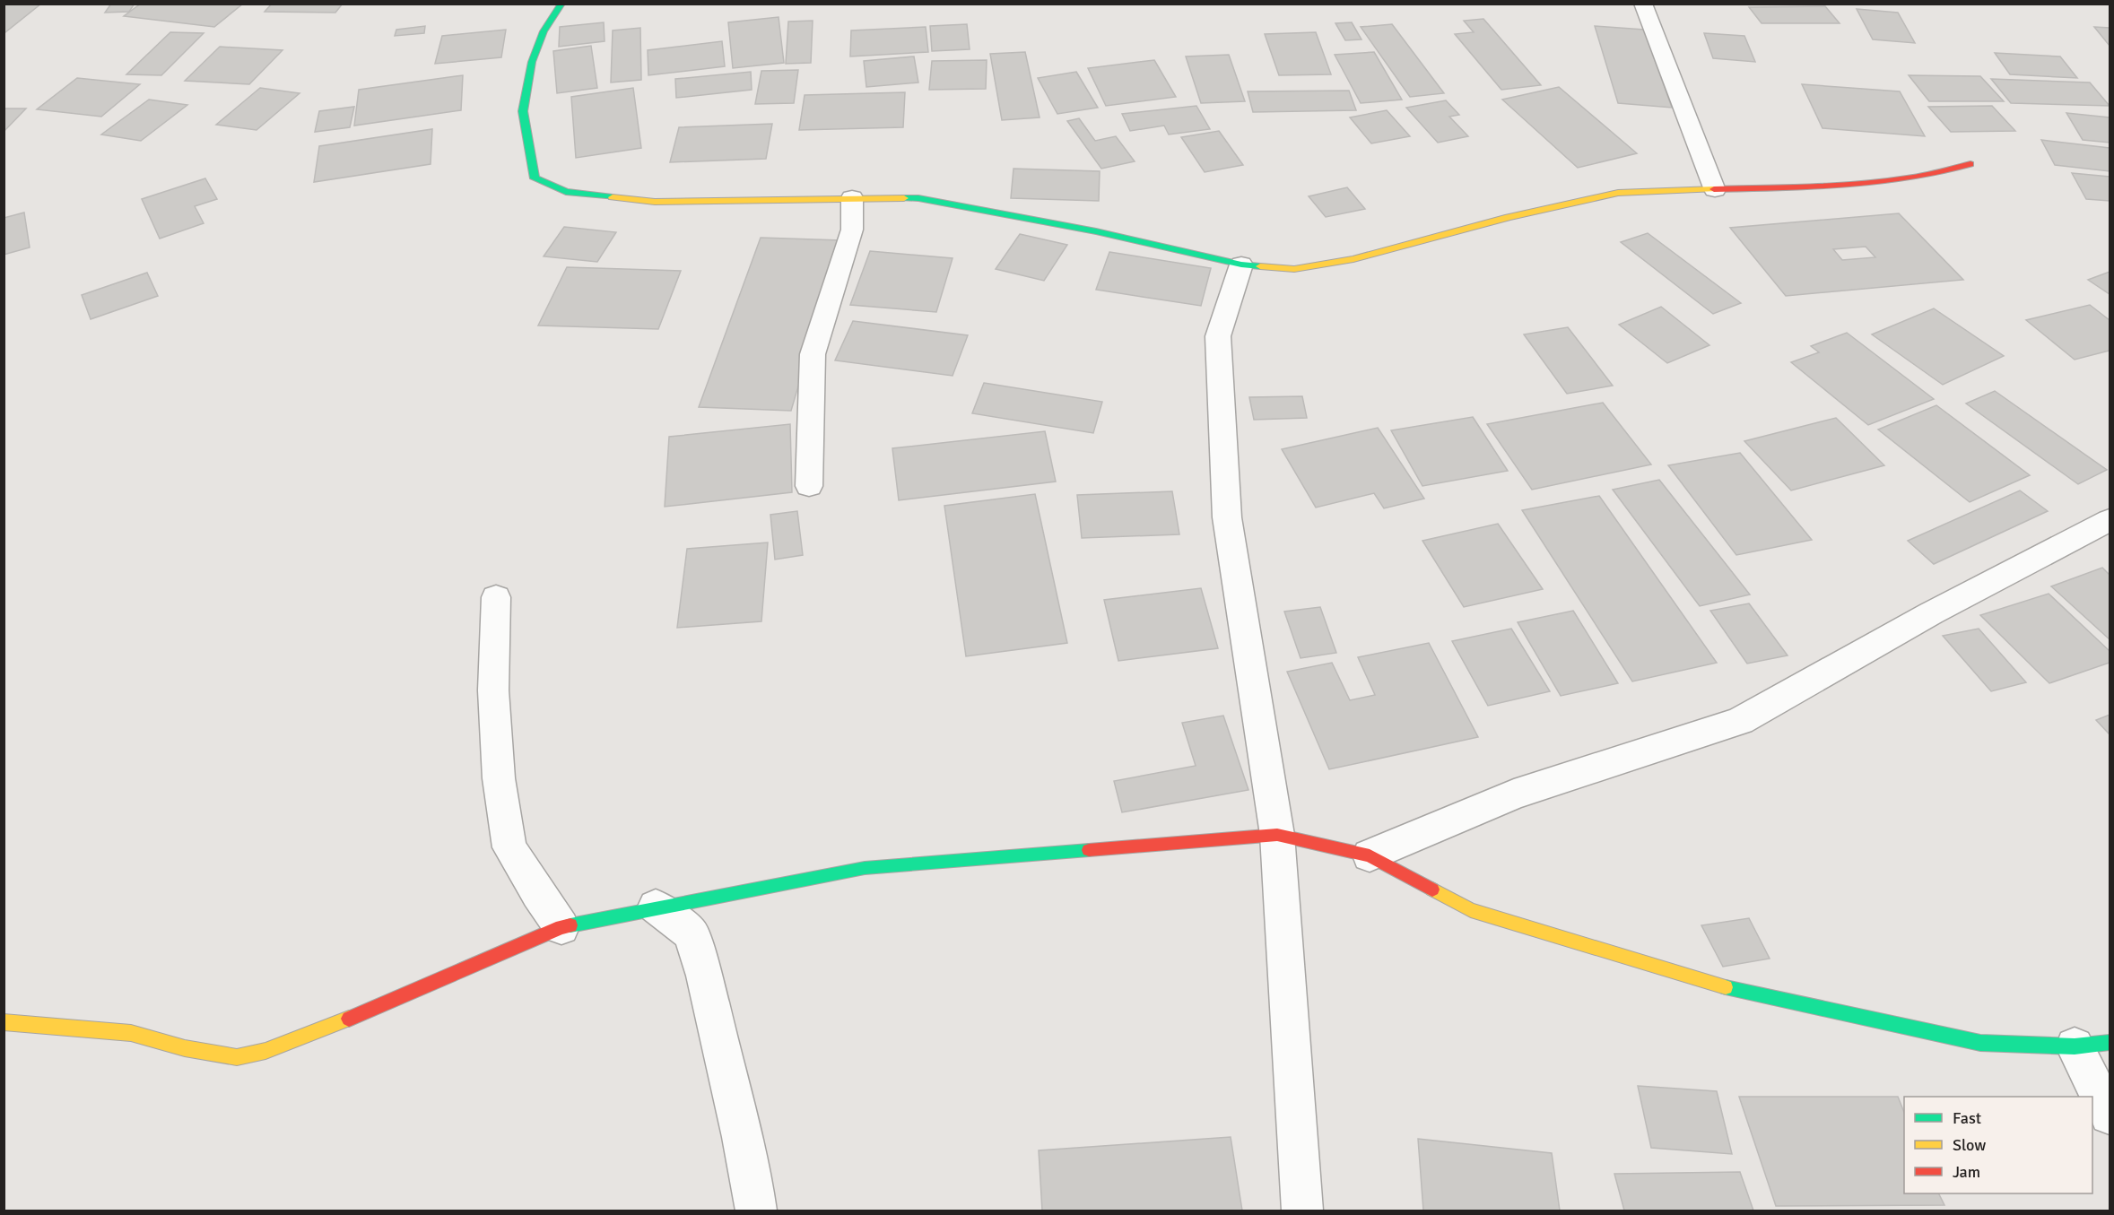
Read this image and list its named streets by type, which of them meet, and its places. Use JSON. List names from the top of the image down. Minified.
{"legend":["Fast","Slow","Jam"]}
